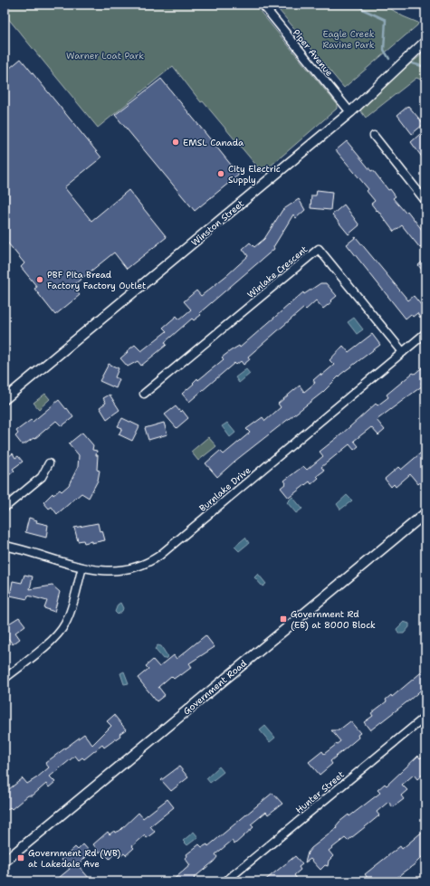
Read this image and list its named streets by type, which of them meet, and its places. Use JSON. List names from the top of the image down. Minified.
{"streets":{"street":["Piper Avenue","Winston Street","Winlake Crescent","Burnlake Drive","Government Road","Hunter Street"]},"crossings":[["Piper Avenue","Winston Street"],["Winlake Crescent","Burnlake Drive"]],"parks":["Eagle Creek Ravine Park","Warner Loat Park"],"places":{"other":["EMSL Canada","City Electric Supply","PBF Pita Bread Factory Factory Outlet"],"transit":["Government Rd (EB) at 8000 Block","Government Rd (WB) at Lakedale Ave"]}}
